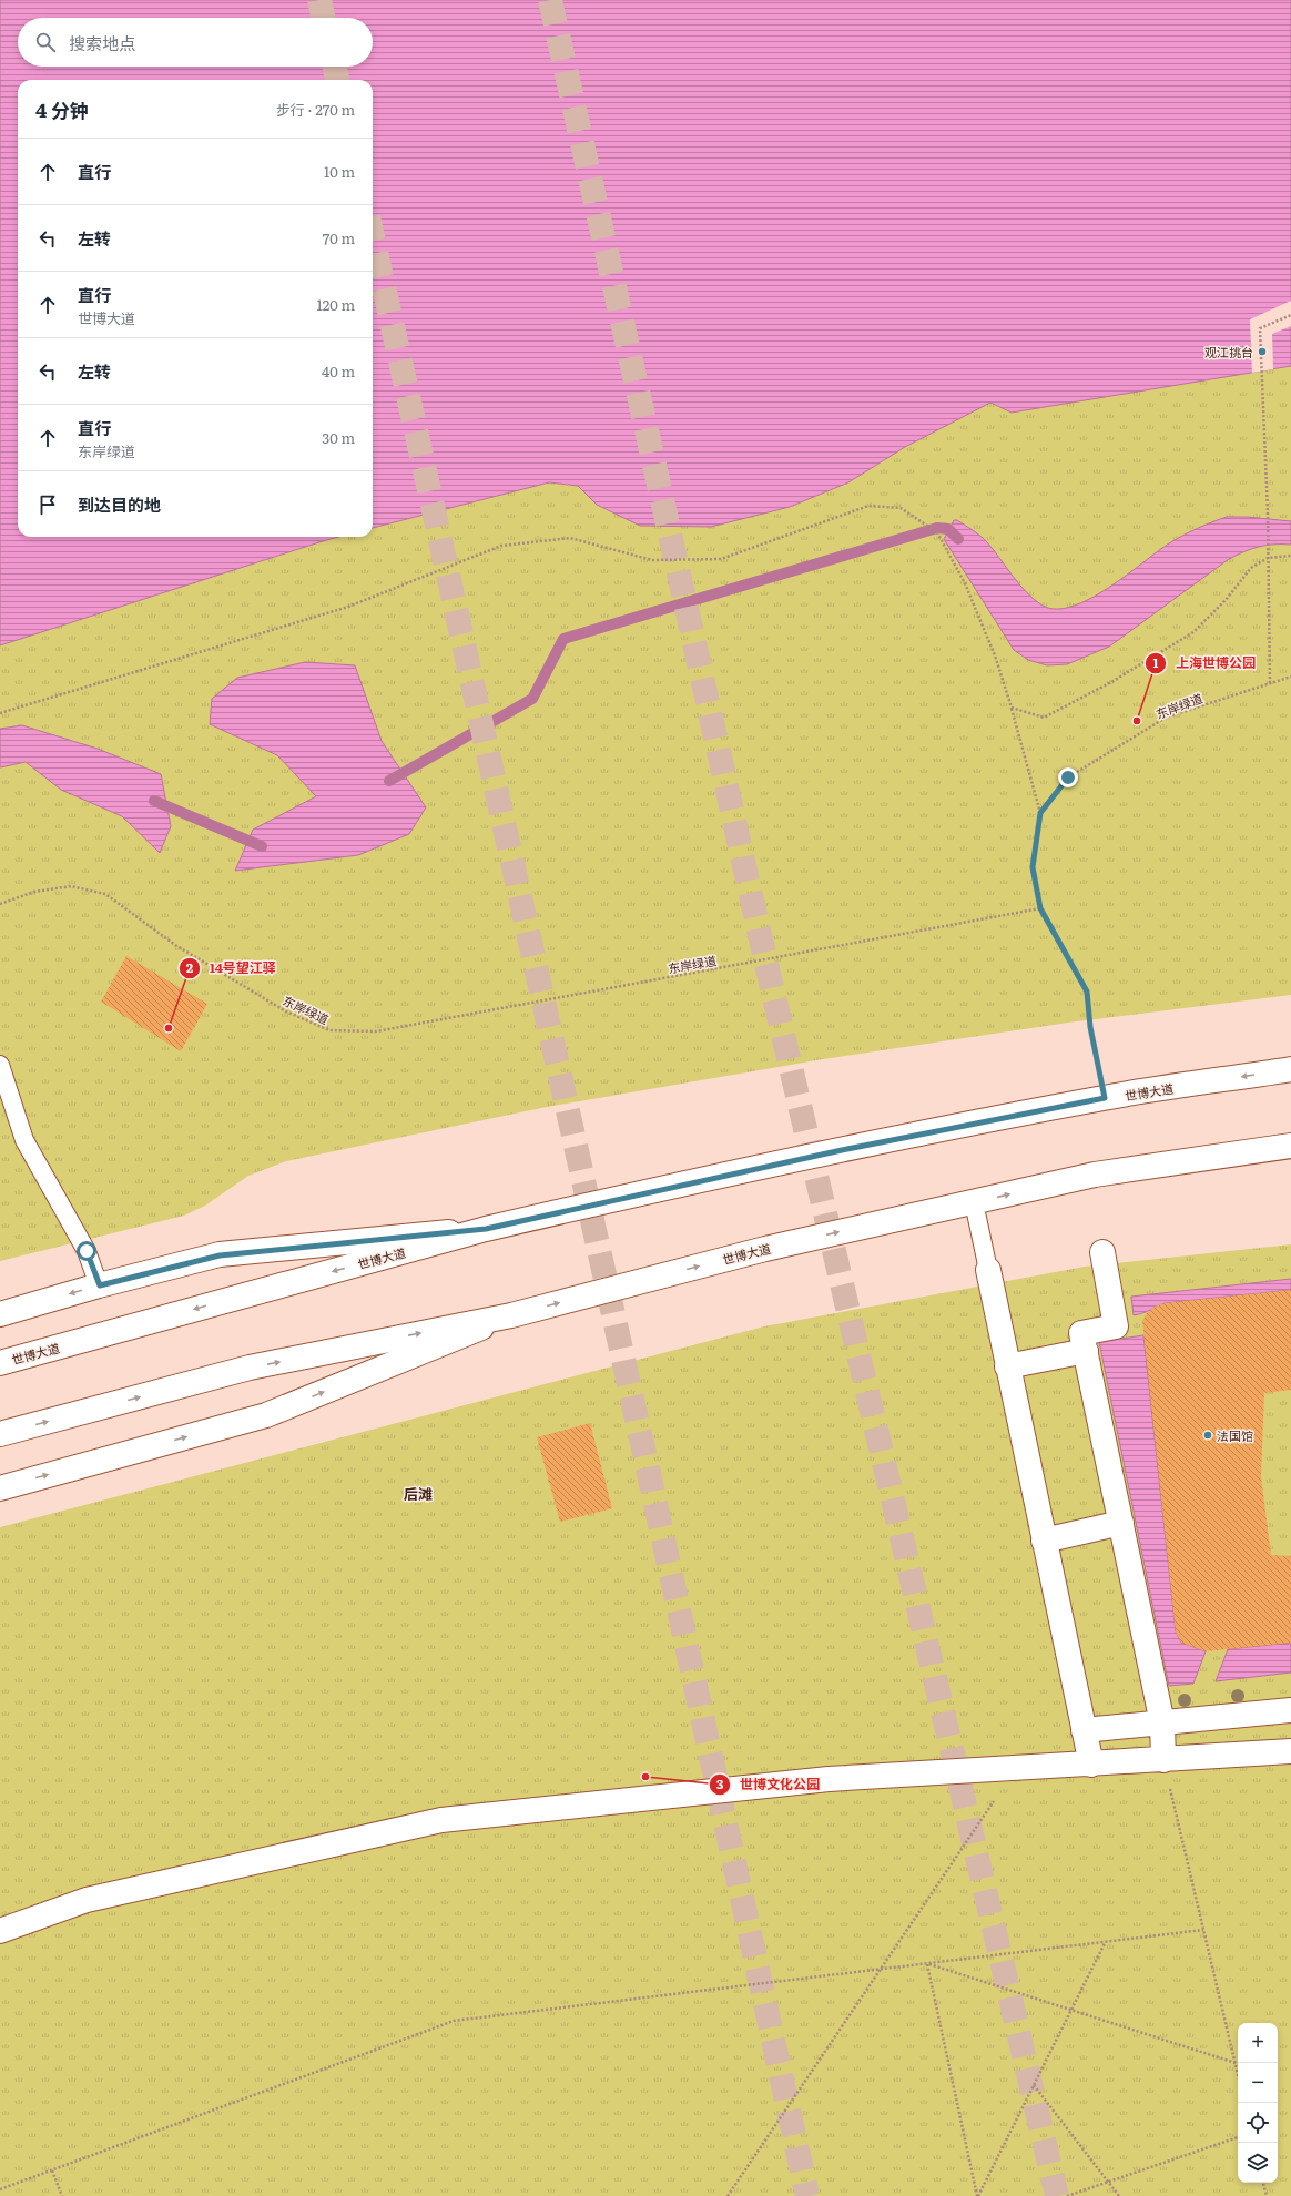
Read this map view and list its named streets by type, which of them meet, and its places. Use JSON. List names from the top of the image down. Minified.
{"streets":{"street":["世博大道"],"path":["东岸绿道"]},"districts":["后滩"],"places":["观江挑台","上海世博公园","14号望江驿","法国馆","世博文化公园"],"page":{"search":"搜索地点","heading":["4 分钟","步行 · 270 m"],"list":[["直行","10 m"],["左转","70 m"],["直行","世博大道","120 m"],["左转","40 m"],["直行","东岸绿道","30 m"],"到达目的地"],"map_buttons":["+","−"]}}
